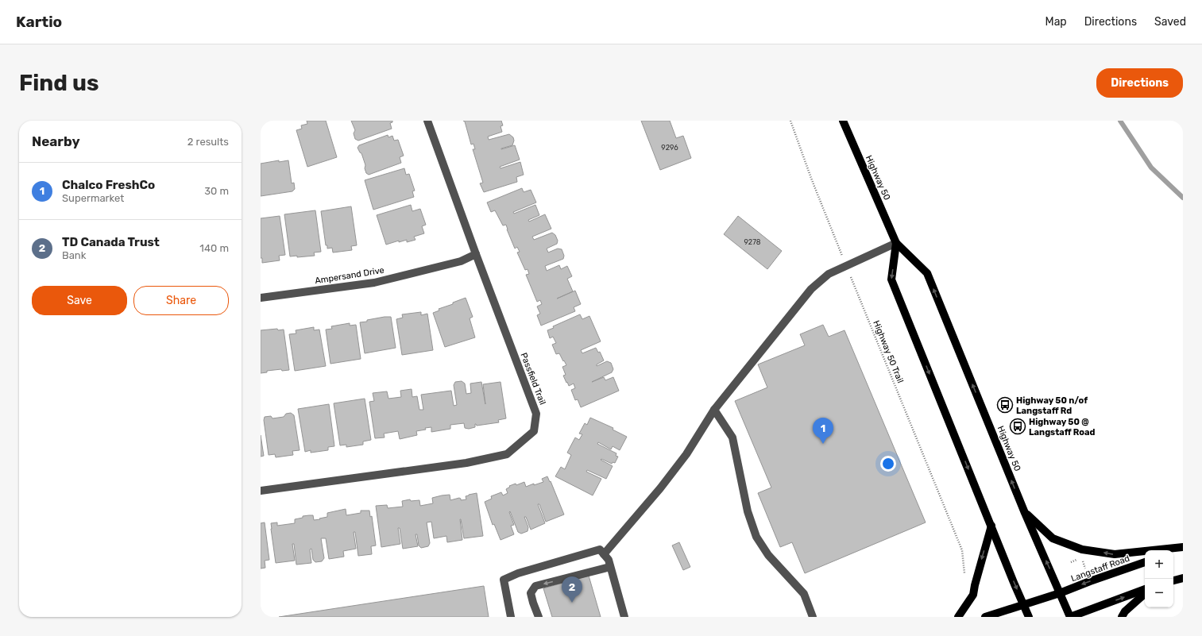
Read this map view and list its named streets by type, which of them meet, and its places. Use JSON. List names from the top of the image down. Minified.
{"streets":{"main road":["Highway 50","Langstaff Road"],"street":["Ampersand Drive","Passfield Trail"],"path":["Highway 50 Trail"]},"crossings":[["Highway 50","Langstaff Road"],["Ampersand Drive","Passfield Trail"]],"places":{"bus stop":["Highway 50 n/of Langstaff Rd","Highway 50 @ Langstaff Road"]},"house_numbers":["9296","9278"],"page":{"header":"Kartio","nav":["Map","Directions","Saved"],"buttons":["Directions",["Save","Share"]],"title":"Find us","heading":["Nearby","2 results"],"list":[{"mark":"1","name":"Chalco FreshCo","note":"Supermarket","value":"30 m"},{"mark":"2","name":"TD Canada Trust","note":"Bank","value":"140 m"}],"pins":["1","2"],"map_buttons":["+","−"]}}
